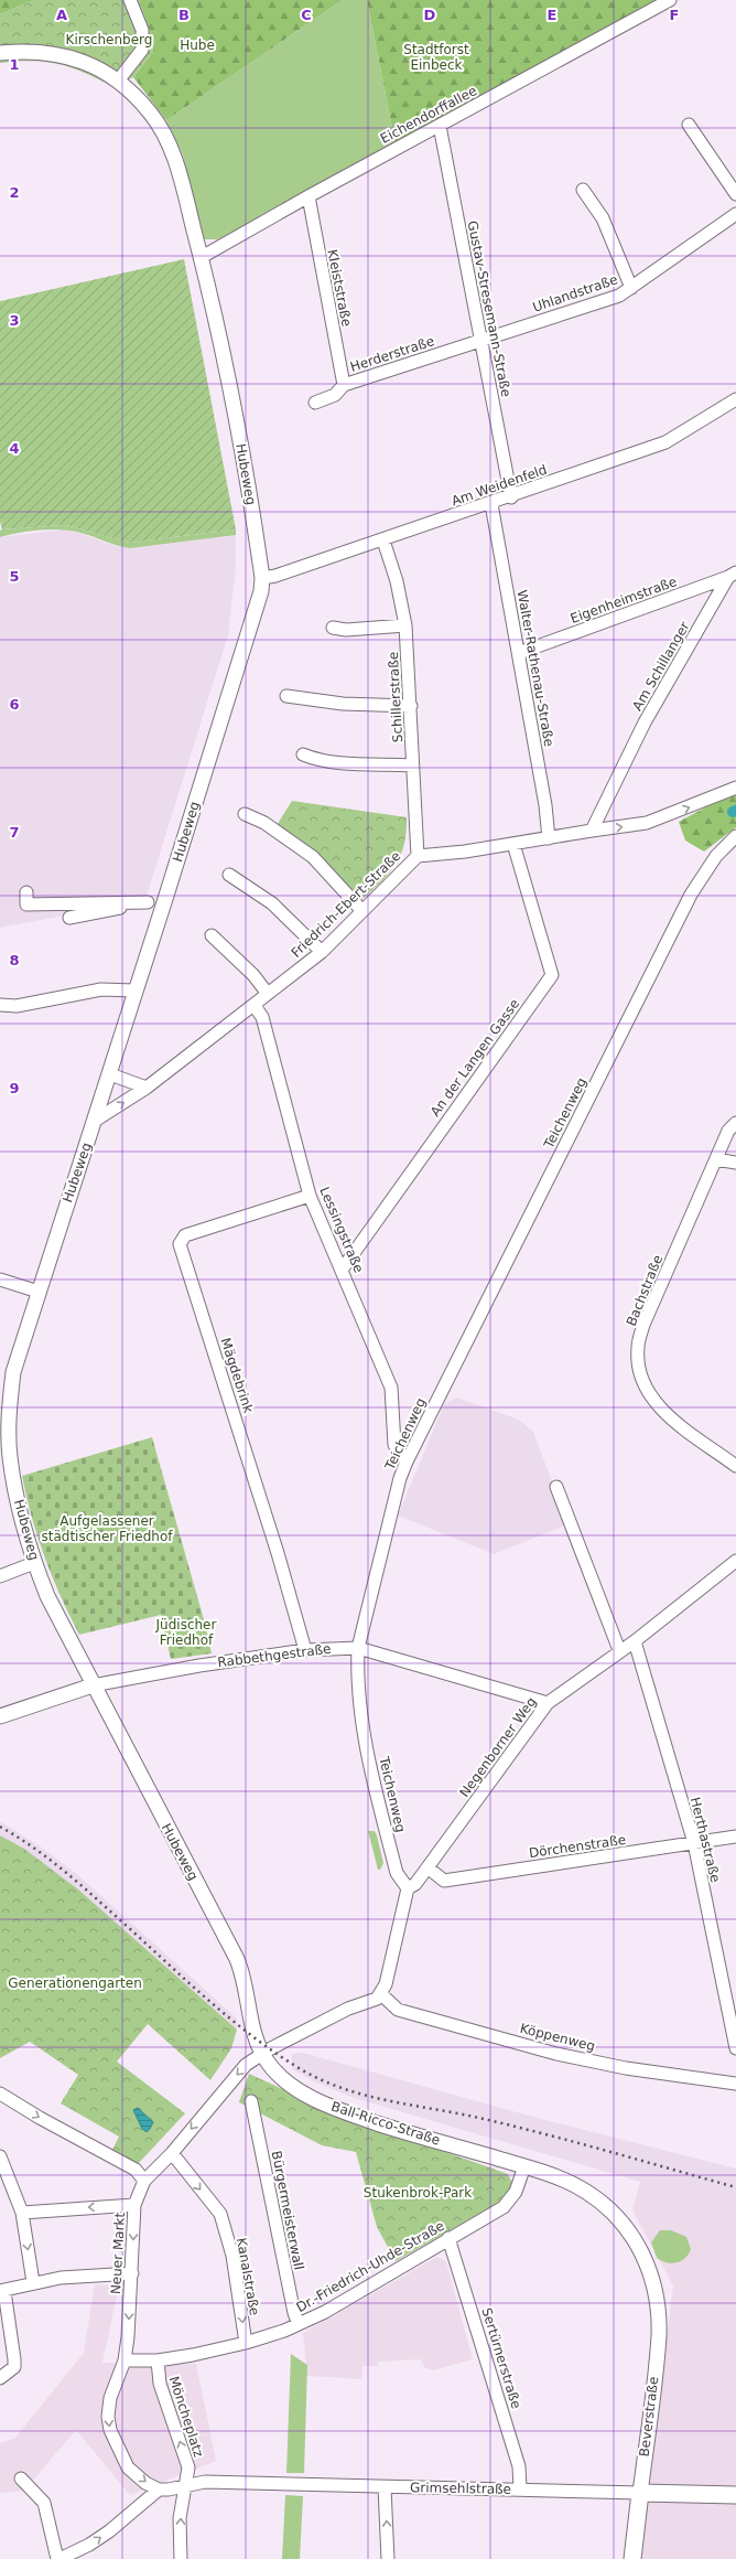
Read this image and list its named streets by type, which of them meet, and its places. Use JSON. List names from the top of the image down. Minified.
{"streets":{"main road":["Beverstraße","Grimsehlstraße"],"street":["Eichendorffallee","Kleiststraße","Uhlandstraße","Gustav-Stresemann-Straße","Herderstraße","Hubeweg","Am Weidenfeld","Eigenheimstraße","Am Schillanger","Walter-Rathenau-Straße","Schillerstraße","Friedrich-Ebert-Straße","An der Langen Gasse","Teichenweg","Lessingstraße","Bachstraße","Mägdebrink","Rabbethgestraße","Negenborner Weg","Herthastraße","Dörchenstraße","Köppenweg","Ball-Ricco-Straße","Bürgermeisterwall","Neuer Markt","Dr.-Friedrich-Uhde-Straße","Kanalstraße","Sertürnerstraße","Möncheplatz"]},"crossings":[["Eichendorffallee","Kleiststraße"],["Eichendorffallee","Gustav-Stresemann-Straße"],["Eichendorffallee","Hubeweg"],["Kleiststraße","Herderstraße"],["Uhlandstraße","Gustav-Stresemann-Straße"],["Uhlandstraße","Herderstraße"],["Gustav-Stresemann-Straße","Herderstraße"],["Gustav-Stresemann-Straße","Am Weidenfeld"],["Hubeweg","Am Weidenfeld"],["Hubeweg","Friedrich-Ebert-Straße"],["Hubeweg","Rabbethgestraße"],["Hubeweg","Ball-Ricco-Straße"],["Hubeweg","Neuer Markt"],["Am Weidenfeld","Walter-Rathenau-Straße"],["Am Weidenfeld","Schillerstraße"],["Eigenheimstraße","Am Schillanger"],["Eigenheimstraße","Walter-Rathenau-Straße"],["Am Schillanger","Friedrich-Ebert-Straße"],["Walter-Rathenau-Straße","Friedrich-Ebert-Straße"],["Schillerstraße","Friedrich-Ebert-Straße"],["Friedrich-Ebert-Straße","An der Langen Gasse"],["Friedrich-Ebert-Straße","Lessingstraße"],["An der Langen Gasse","Lessingstraße"],["Teichenweg","Lessingstraße"],["Teichenweg","Rabbethgestraße"],["Teichenweg","Negenborner Weg"],["Lessingstraße","Mägdebrink"],["Mägdebrink","Rabbethgestraße"],["Rabbethgestraße","Negenborner Weg"],["Negenborner Weg","Herthastraße"],["Negenborner Weg","Dörchenstraße"],["Herthastraße","Dörchenstraße"],["Ball-Ricco-Straße","Neuer Markt"],["Ball-Ricco-Straße","Dr.-Friedrich-Uhde-Straße"],["Ball-Ricco-Straße","Beverstraße"],["Bürgermeisterwall","Dr.-Friedrich-Uhde-Straße"],["Neuer Markt","Dr.-Friedrich-Uhde-Straße"],["Neuer Markt","Kanalstraße"],["Dr.-Friedrich-Uhde-Straße","Kanalstraße"],["Dr.-Friedrich-Uhde-Straße","Sertürnerstraße"],["Dr.-Friedrich-Uhde-Straße","Möncheplatz"],["Sertürnerstraße","Grimsehlstraße"],["Möncheplatz","Grimsehlstraße"],["Beverstraße","Grimsehlstraße"]],"one_way":["Neuer Markt","Kanalstraße","Möncheplatz"],"parks":["Kirschenberg","Hube","Stadtforst Einbeck","Aufgelassener städtischer Friedhof","Jüdischer Friedhof","Generationengarten","Stukenbrok-Park"],"grid":{"columns":["A","B","C","D","E","F"],"rows":["1","2","3","4","5","6","7","8","9"]}}
